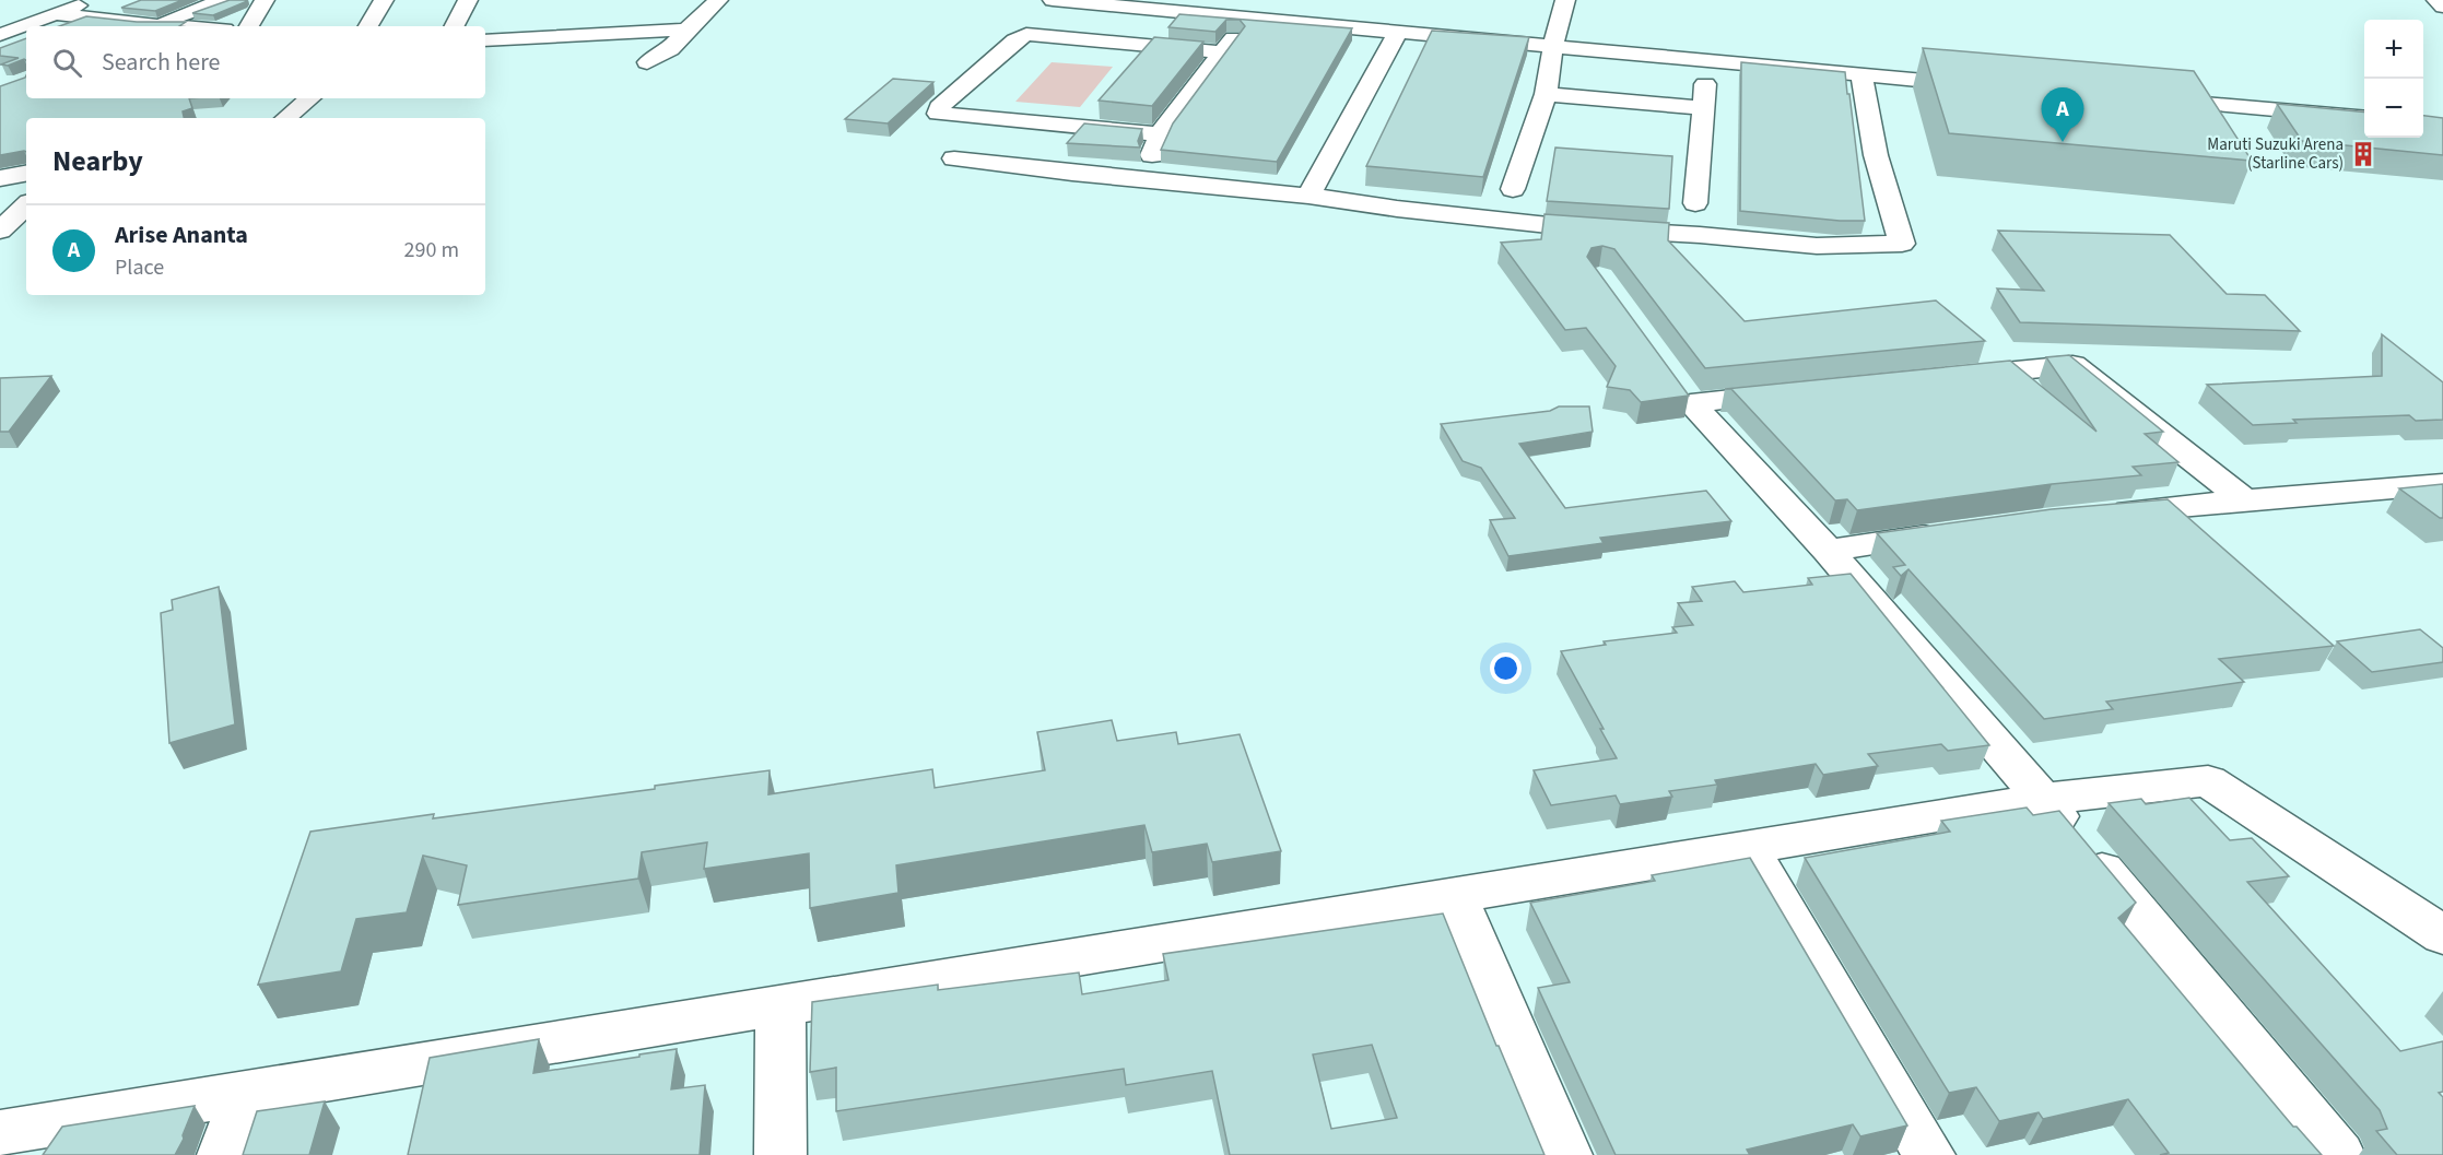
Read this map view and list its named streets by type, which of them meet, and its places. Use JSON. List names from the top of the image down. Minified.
{"places":{"building":["Maruti Suzuki Arena (Starline Cars)"]},"page":{"map_buttons":["+","−"],"search":"Search here","pins":"A","heading":"Nearby","list":[{"mark":"A","name":"Arise Ananta","note":"Place","value":"290 m"}]}}
